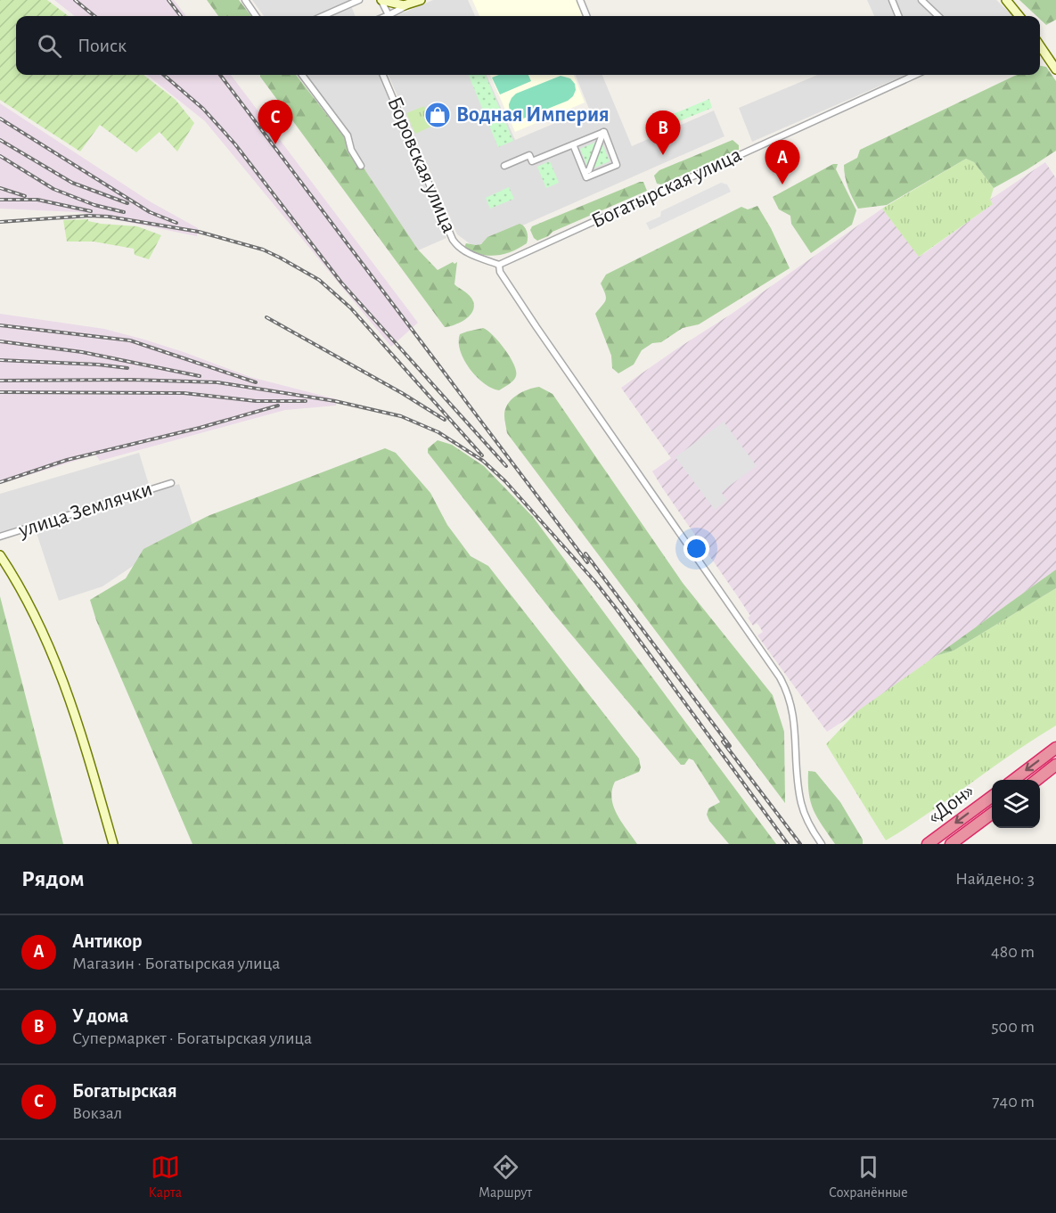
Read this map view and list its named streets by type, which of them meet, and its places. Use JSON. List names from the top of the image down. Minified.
{"streets":{"highway":["«Дон»"],"street":["Боровская улица","Богатырская улица","улица Землячки"]},"crossings":[["Боровская улица","Богатырская улица"]],"places":{"shop":["Водная Империя"]},"page":{"search":"Поиск","pins":["C","B","A"],"heading":["Рядом","Найдено: 3"],"list":[{"mark":"A","name":"Антикор","note":"Магазин · Богатырская улица","value":"480 m"},{"mark":"B","name":"У дома","note":"Супермаркет · Богатырская улица","value":"500 m"},{"mark":"C","name":"Богатырская","note":"Вокзал","value":"740 m"}],"nav":["Карта","Маршрут","Сохранённые"]}}
